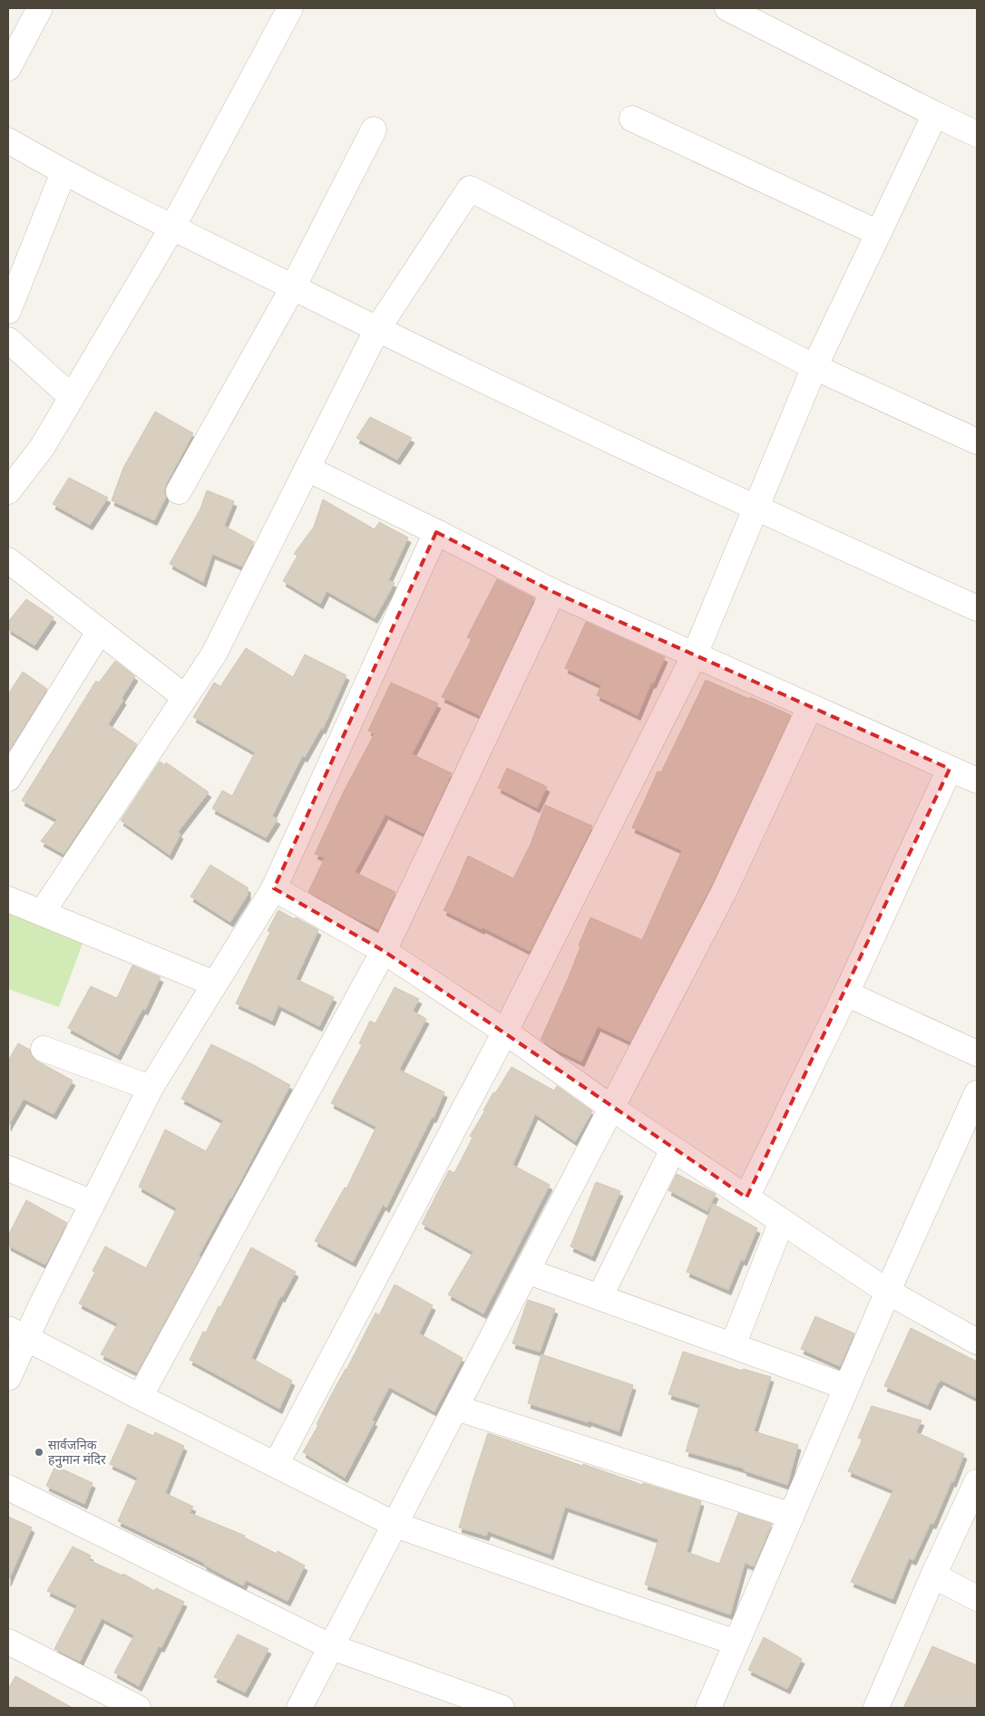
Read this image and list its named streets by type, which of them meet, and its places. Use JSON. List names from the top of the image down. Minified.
{"places":["सार्वजनिक हनुमान मंदिर"]}
